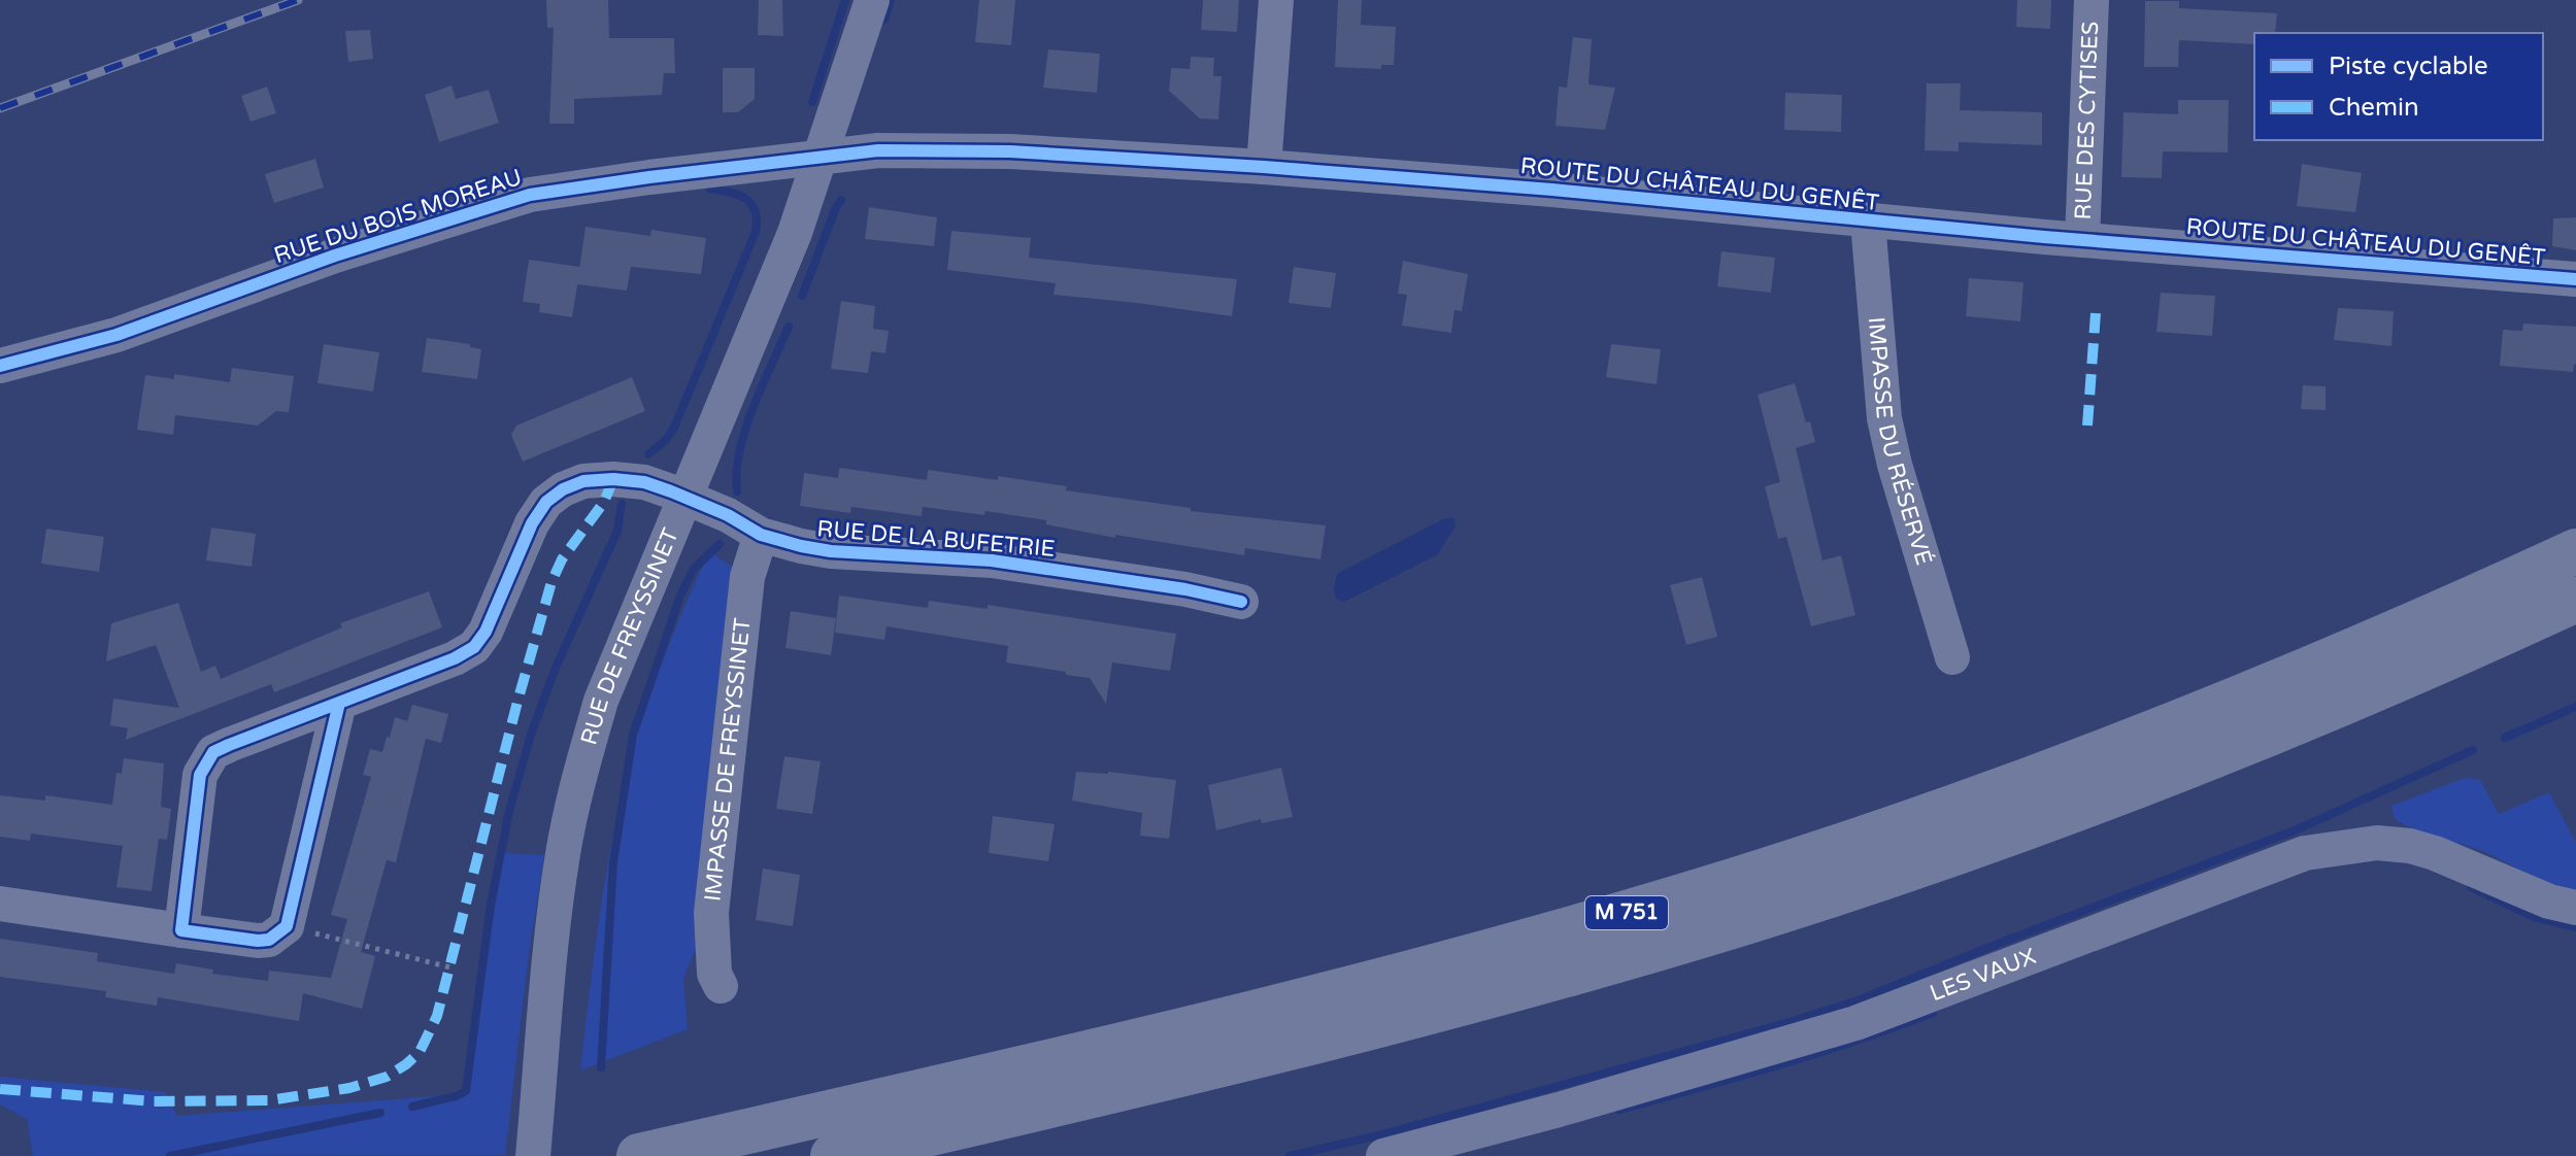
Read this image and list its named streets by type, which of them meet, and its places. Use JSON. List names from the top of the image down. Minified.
{"streets":{"highway":["M 751"],"street":["RUE DES CYTISES","ROUTE DU CHÂTEAU DU GENÊT","RUE DU BOIS MOREAU","IMPASSE DU RÉSERVÉ","RUE DE LA BUFETRIE","RUE DE FREYSSINET","IMPASSE DE FREYSSINET","LES VAUX"]},"crossings":[["RUE DES CYTISES","ROUTE DU CHÂTEAU DU GENÊT"],["ROUTE DU CHÂTEAU DU GENÊT","RUE DU BOIS MOREAU"],["ROUTE DU CHÂTEAU DU GENÊT","IMPASSE DU RÉSERVÉ"],["ROUTE DU CHÂTEAU DU GENÊT","RUE DE FREYSSINET"],["RUE DU BOIS MOREAU","RUE DE FREYSSINET"],["RUE DE LA BUFETRIE","RUE DE FREYSSINET"],["RUE DE LA BUFETRIE","IMPASSE DE FREYSSINET"]],"legend":["Piste cyclable","Chemin"]}
